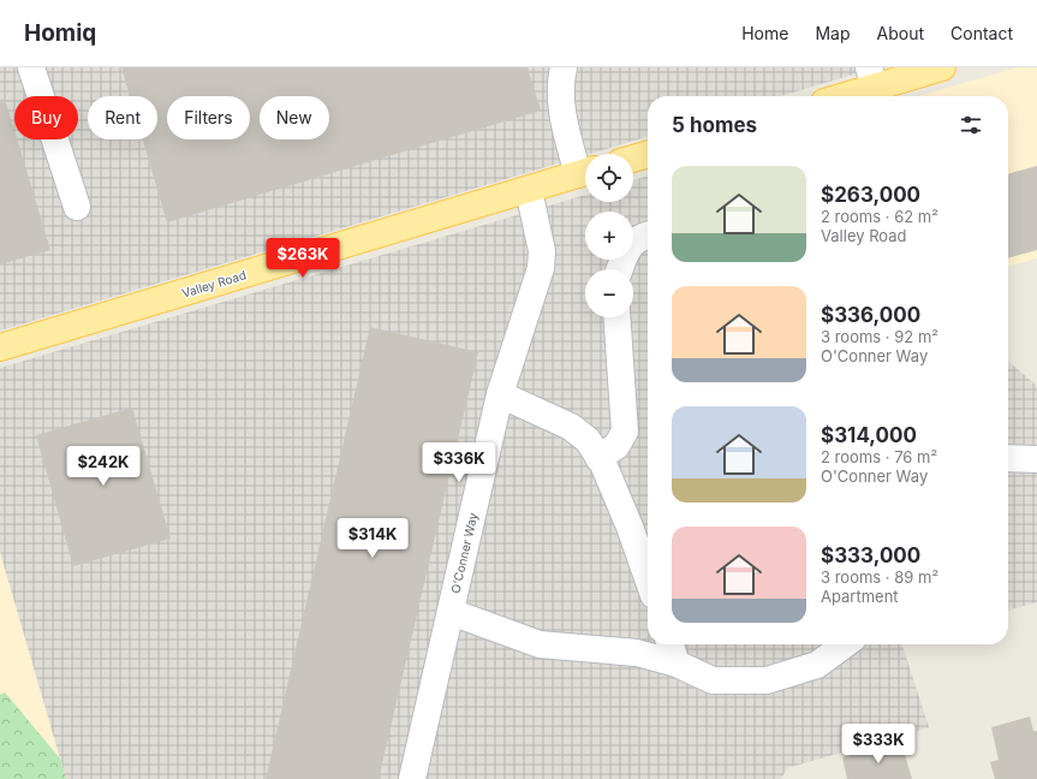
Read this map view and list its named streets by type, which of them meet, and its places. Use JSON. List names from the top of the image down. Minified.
{"streets":{"main road":["Valley Road"],"street":["O'Conner Way"]},"crossings":[["Valley Road","O'Conner Way"]],"page":{"header":"Homiq","nav":["Home","Map","About","Contact"],"chip":["Buy","Rent","Filters","New"],"heading":"5 homes","map_buttons":["+","−"],"list":[{"name":"$263,000","note":"2 rooms · 62 m² · Valley Road"},{"name":"$336,000","note":"3 rooms · 92 m² · O'Conner Way"},{"name":"$314,000","note":"2 rooms · 76 m² · O'Conner Way"},{"name":"$333,000","note":"3 rooms · 89 m² · Apartment"}],"price":["$263K","$336K","$242K","$314K","$333K"]}}
